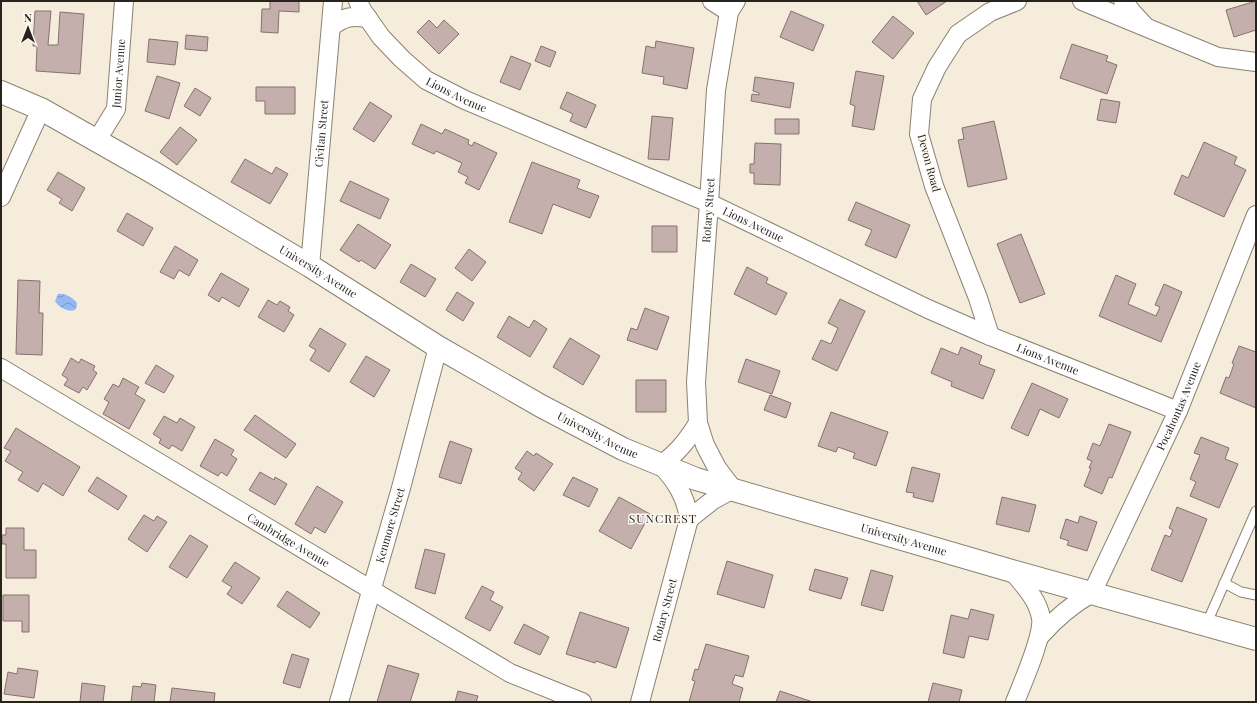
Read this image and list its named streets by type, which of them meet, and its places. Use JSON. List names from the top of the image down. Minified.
{"streets":{"street":["Junior Avenue","Lions Avenue","Civitan Street","Devon Road","Rotary Street","University Avenue","Pocahontas Avenue","Kenmore Street","Cambridge Avenue"]},"crossings":[["Junior Avenue","University Avenue"],["Lions Avenue","Devon Road"],["Lions Avenue","Rotary Street"],["Lions Avenue","Pocahontas Avenue"],["Civitan Street","University Avenue"],["Rotary Street","University Avenue"],["University Avenue","Pocahontas Avenue"],["University Avenue","Kenmore Street"],["Kenmore Street","Cambridge Avenue"]],"districts":["SUNCREST"],"north":"top"}
